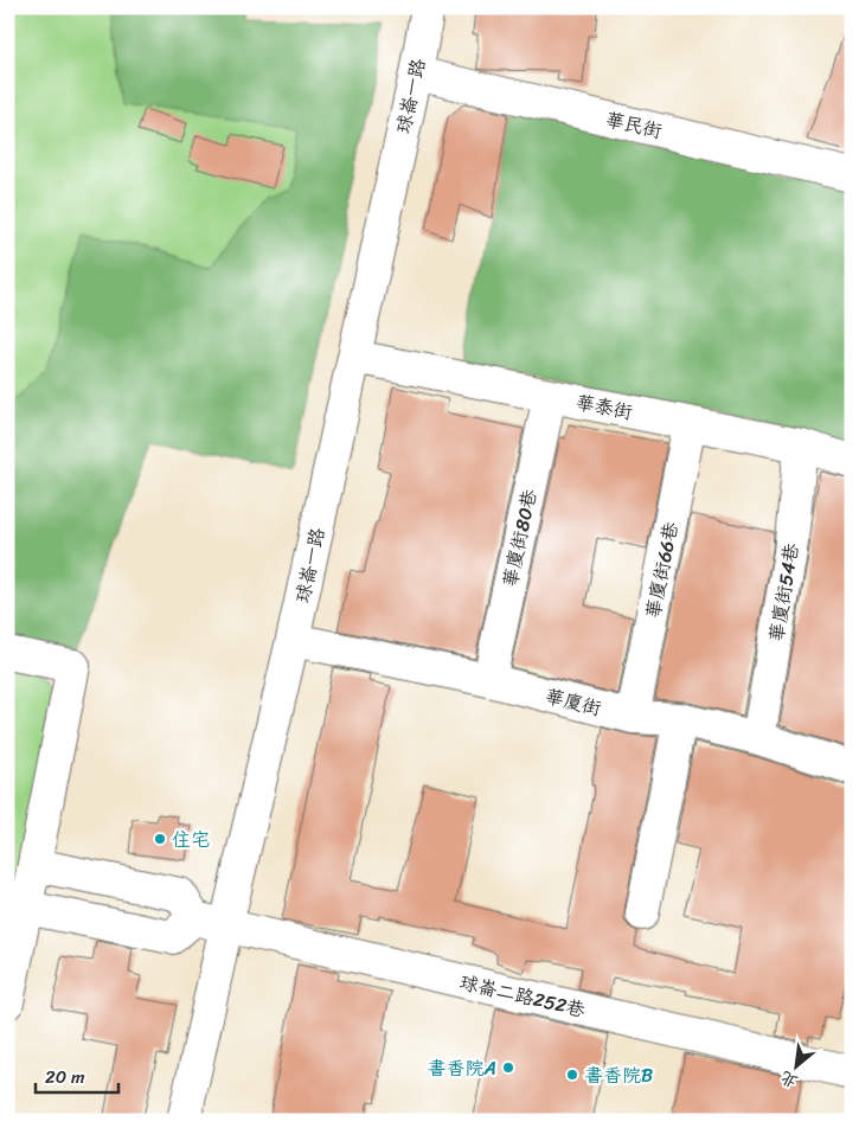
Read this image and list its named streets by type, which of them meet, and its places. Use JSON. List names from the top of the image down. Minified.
{"streets":{"street":["球崙一路","華民街","華泰街","華廈街80巷","華廈街66巷","華廈街54巷","華廈街","球崙二路252巷"]},"crossings":[["球崙一路","華民街"],["球崙一路","華泰街"],["球崙一路","華廈街"],["球崙一路","球崙二路252巷"],["華泰街","華廈街80巷"],["華泰街","華廈街66巷"],["華泰街","華廈街54巷"],["華廈街80巷","華廈街"],["華廈街66巷","華廈街"],["華廈街54巷","華廈街"]],"places":["住宅","書香院A","書香院B"],"scale_bar":"20 m","north":"bottom left"}
